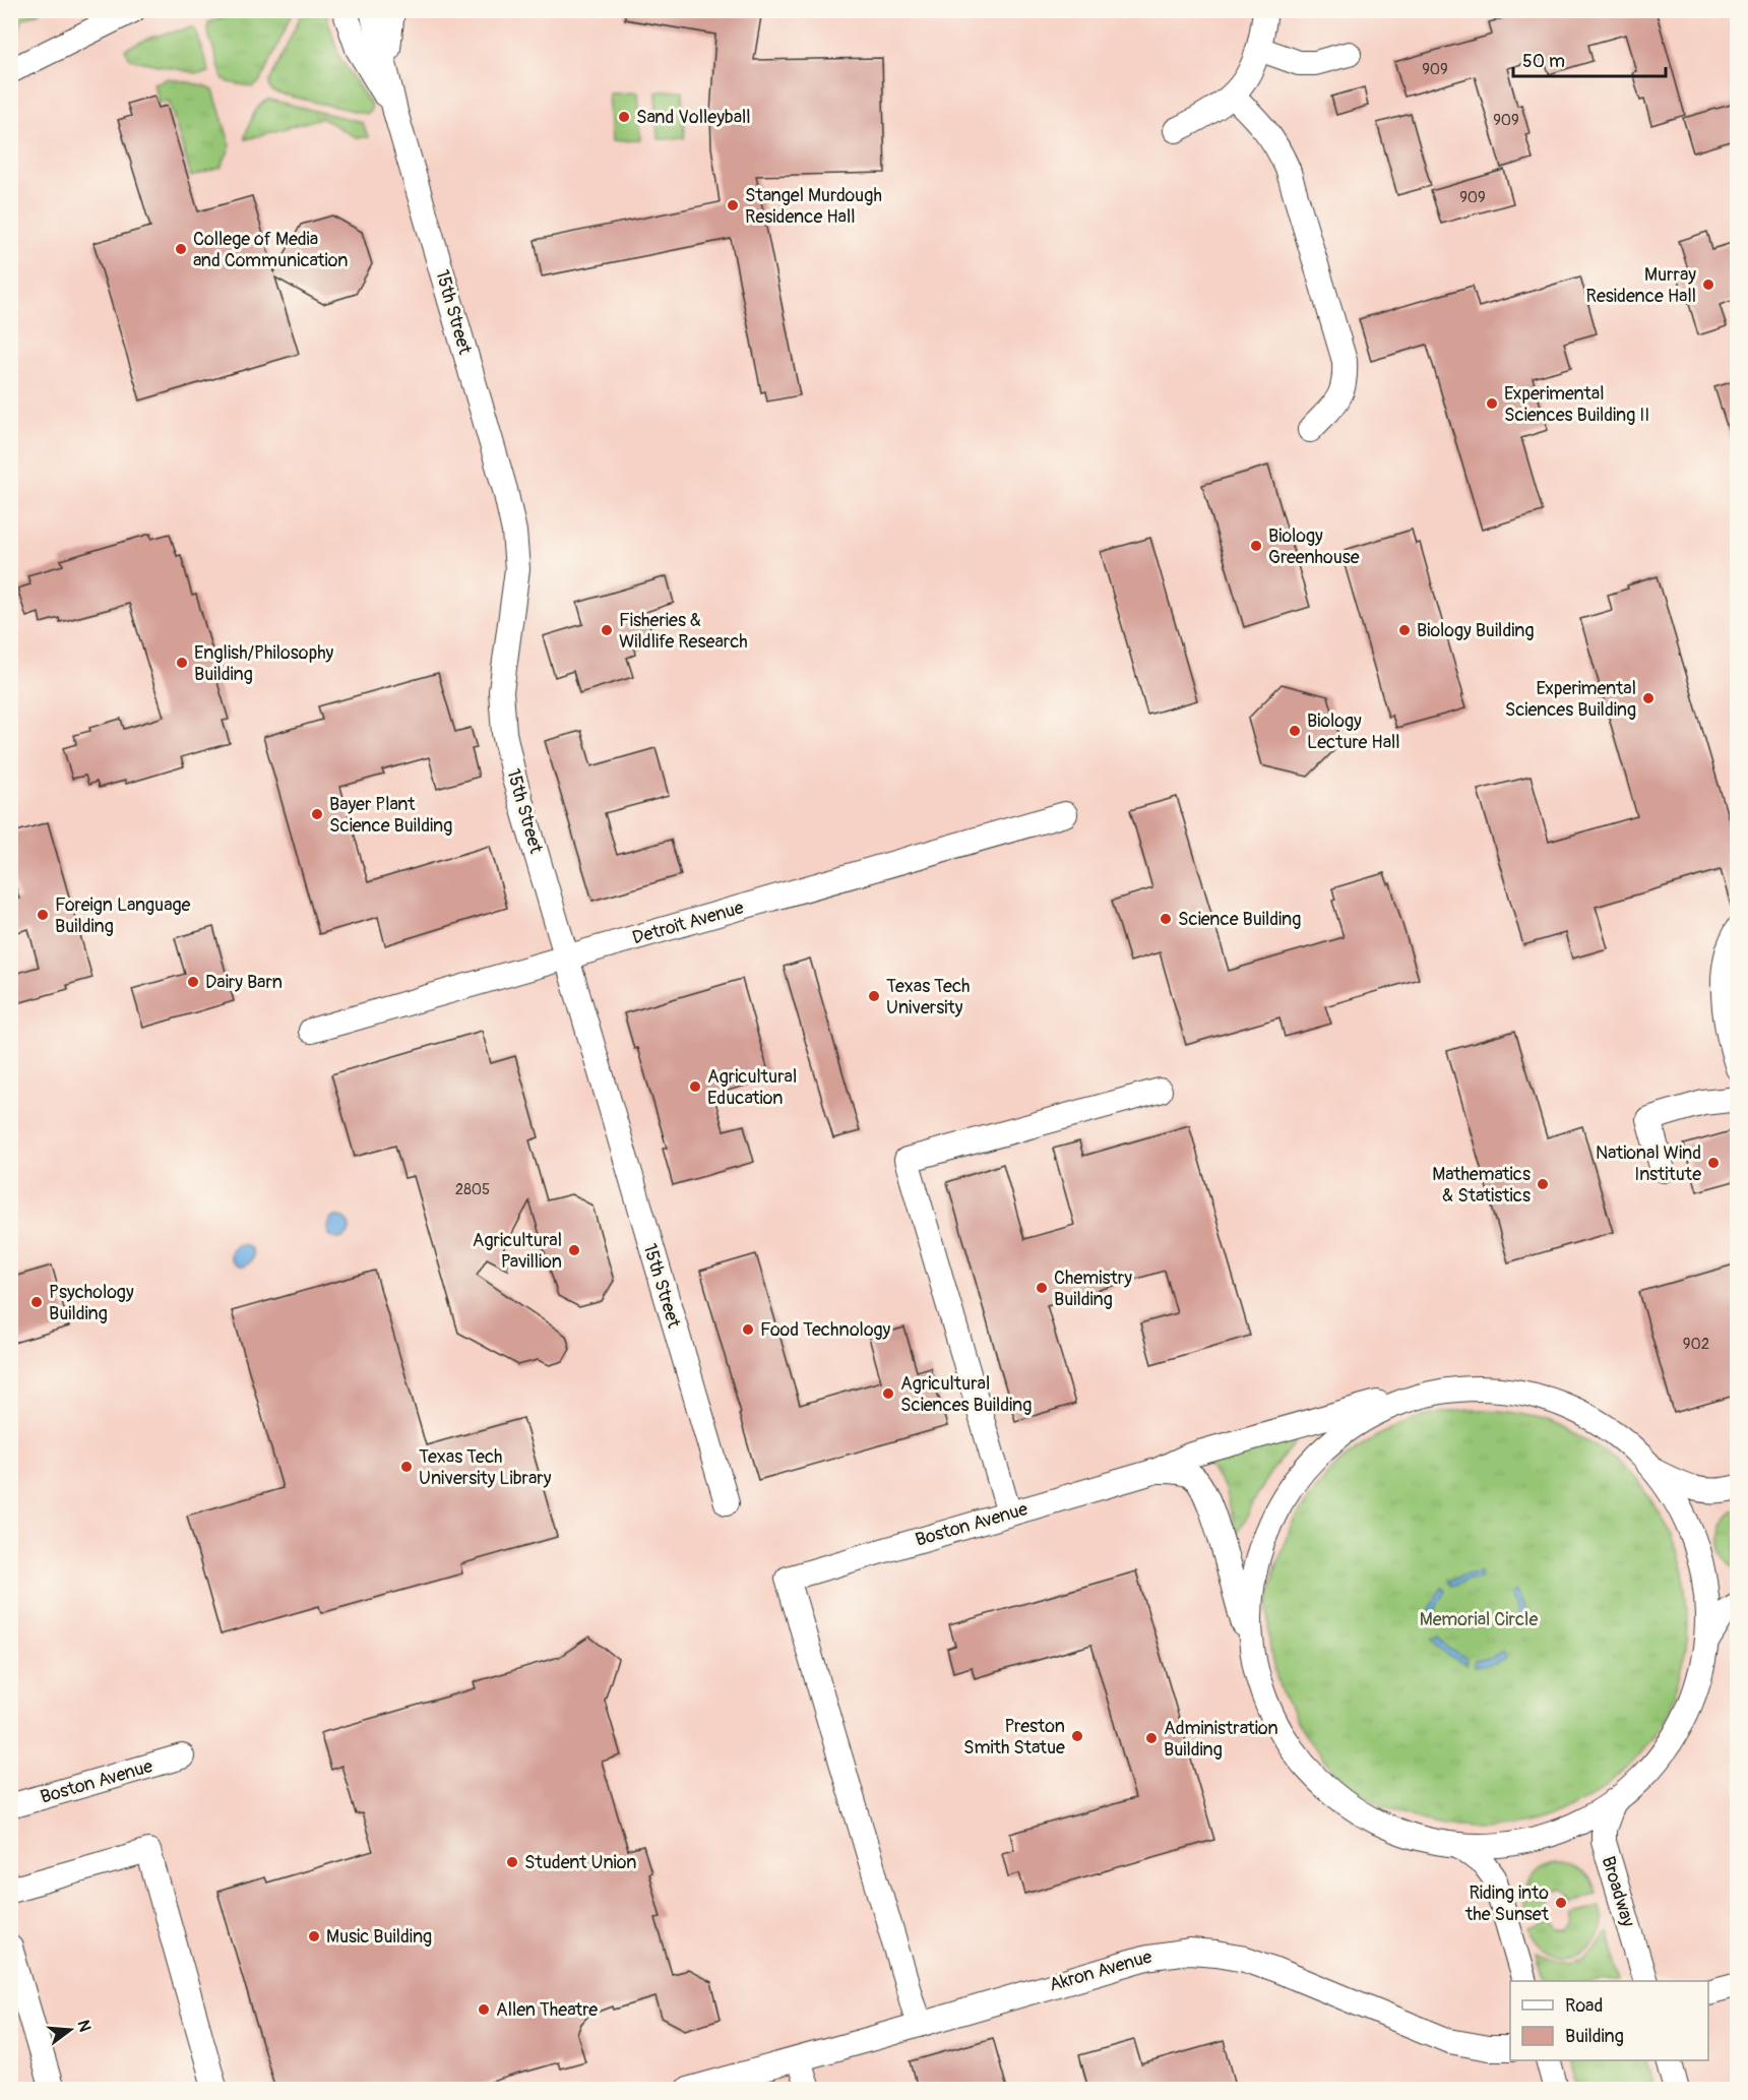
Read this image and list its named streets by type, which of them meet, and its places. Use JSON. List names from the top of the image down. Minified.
{"streets":{"street":["15th Street","Detroit Avenue","Boston Avenue","Broadway","Akron Avenue"]},"crossings":[["15th Street","Detroit Avenue"],["Boston Avenue","Akron Avenue"]],"parks":["Memorial Circle"],"places":["Sand Volleyball","Stangel Murdough Residence Hall","College of Media and Communication","Murray Residence Hall","Experimental Sciences Building II","Biology Greenhouse","Fisheries & Wildlife Research","Biology Building","English/Philosophy Building","Experimental Sciences Building","Biology Lecture Hall","Bayer Plant Science Building","Foreign Language Building","Science Building","Dairy Barn","Texas Tech University","Agricultural Education","National Wind Institute","Mathematics & Statistics","Agricultural Pavillion","Chemistry Building","Psychology Building","Food Technology","Agricultural Sciences Building","Texas Tech University Library","Preston Smith Statue","Administration Building","Student Union","Riding into the Sunset","Music Building","Allen Theatre"],"house_numbers":["909","909","909","2805","902"],"legend":["Road","Building"],"scale_bar":"50 m","north":"right"}
